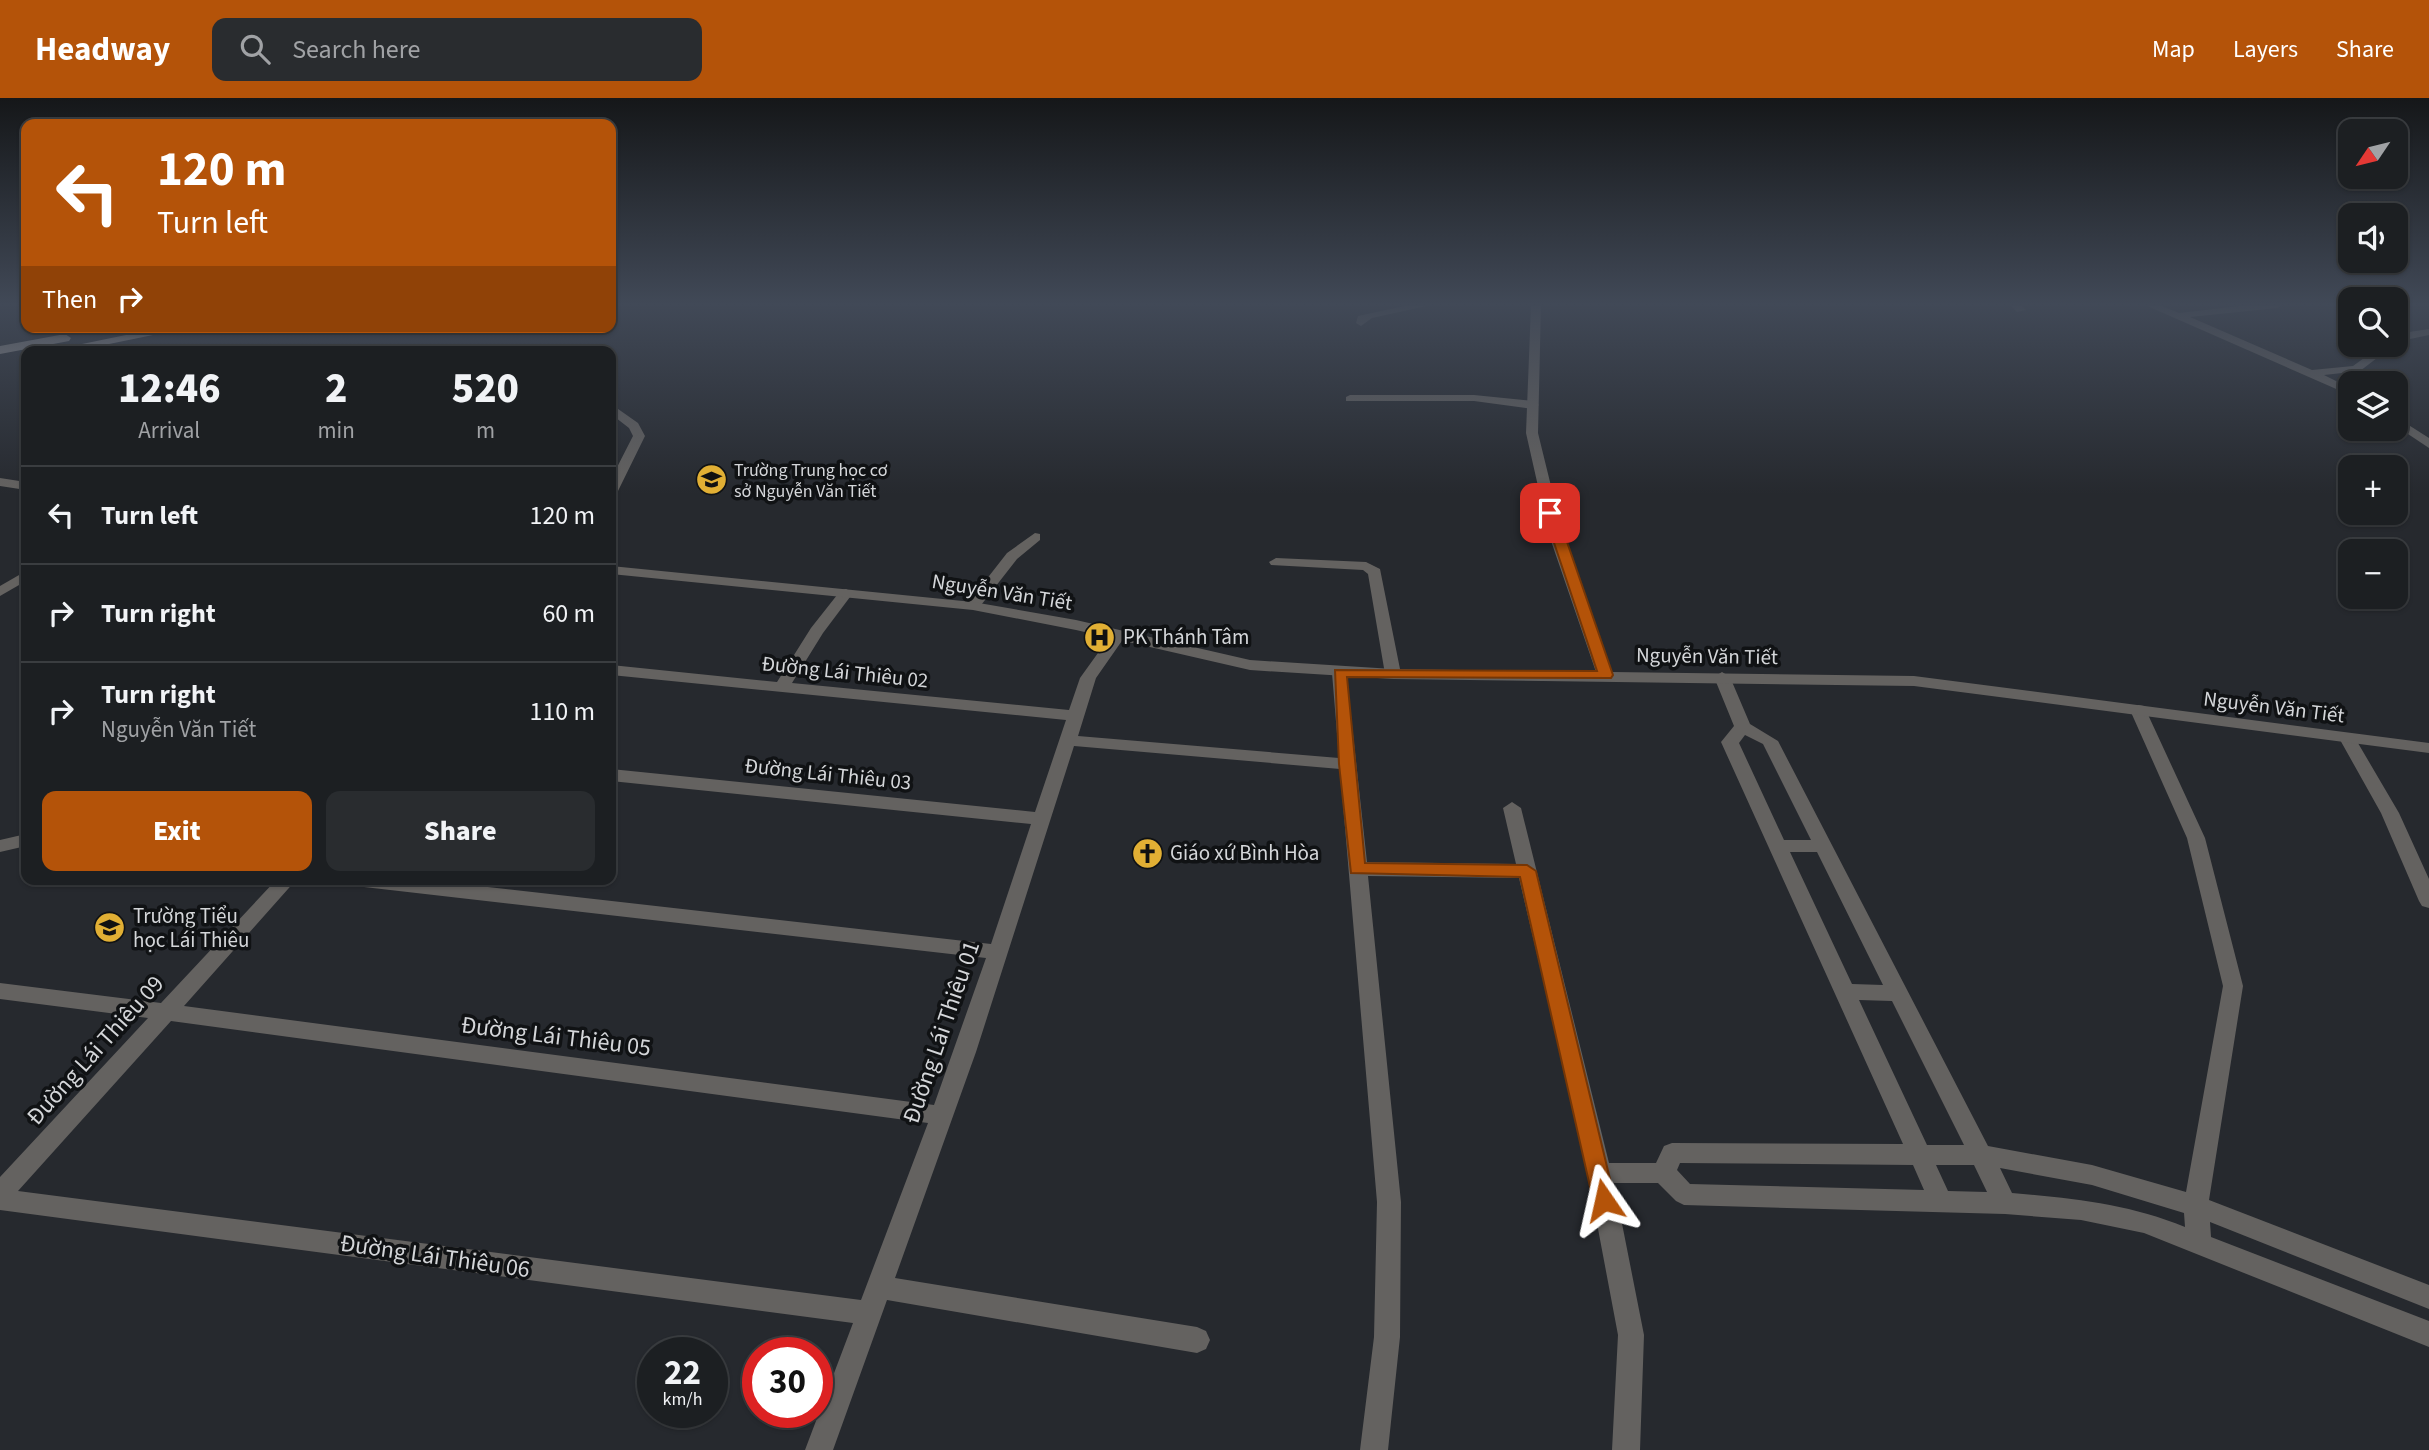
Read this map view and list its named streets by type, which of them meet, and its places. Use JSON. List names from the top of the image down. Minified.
{"streets":{"street":["Nguyễn Văn Tiết","Đường Lái Thiêu 02","Đường Lái Thiêu 03","Đường Lái Thiêu 01","Đường Lái Thiêu 05","Đường Lái Thiêu 09","Đường Lái Thiêu 06"]},"crossings":[["Nguyễn Văn Tiết","Đường Lái Thiêu 01"],["Đường Lái Thiêu 02","Đường Lái Thiêu 01"],["Đường Lái Thiêu 03","Đường Lái Thiêu 01"],["Đường Lái Thiêu 01","Đường Lái Thiêu 05"],["Đường Lái Thiêu 01","Đường Lái Thiêu 06"],["Đường Lái Thiêu 05","Đường Lái Thiêu 09"],["Đường Lái Thiêu 09","Đường Lái Thiêu 06"]],"places":{"school or university":["Trường Trung học cơ sở Nguyễn Văn Tiết","Trường Tiểu học Lái Thiêu"],"hospital":["PK Thánh Tâm"],"church":["Giáo xứ Bình Hòa"]},"north":"bottom left","page":{"header":"Headway","search":"Search here","nav":["Map","Layers","Share"],"map_buttons":["+","−"],"turn":["120 m","Turn left"],"then":"Then","eta":["12:46","Arrival","2","min","520","m"],"list":[{"name":"Turn left","value":"120 m"},{"name":"Turn right","value":"60 m"},{"name":"Turn right","note":"Nguyễn Văn Tiết","value":"110 m"}],"buttons":["Exit","Share"],"speed":"22 km/h","limit":"30"}}
